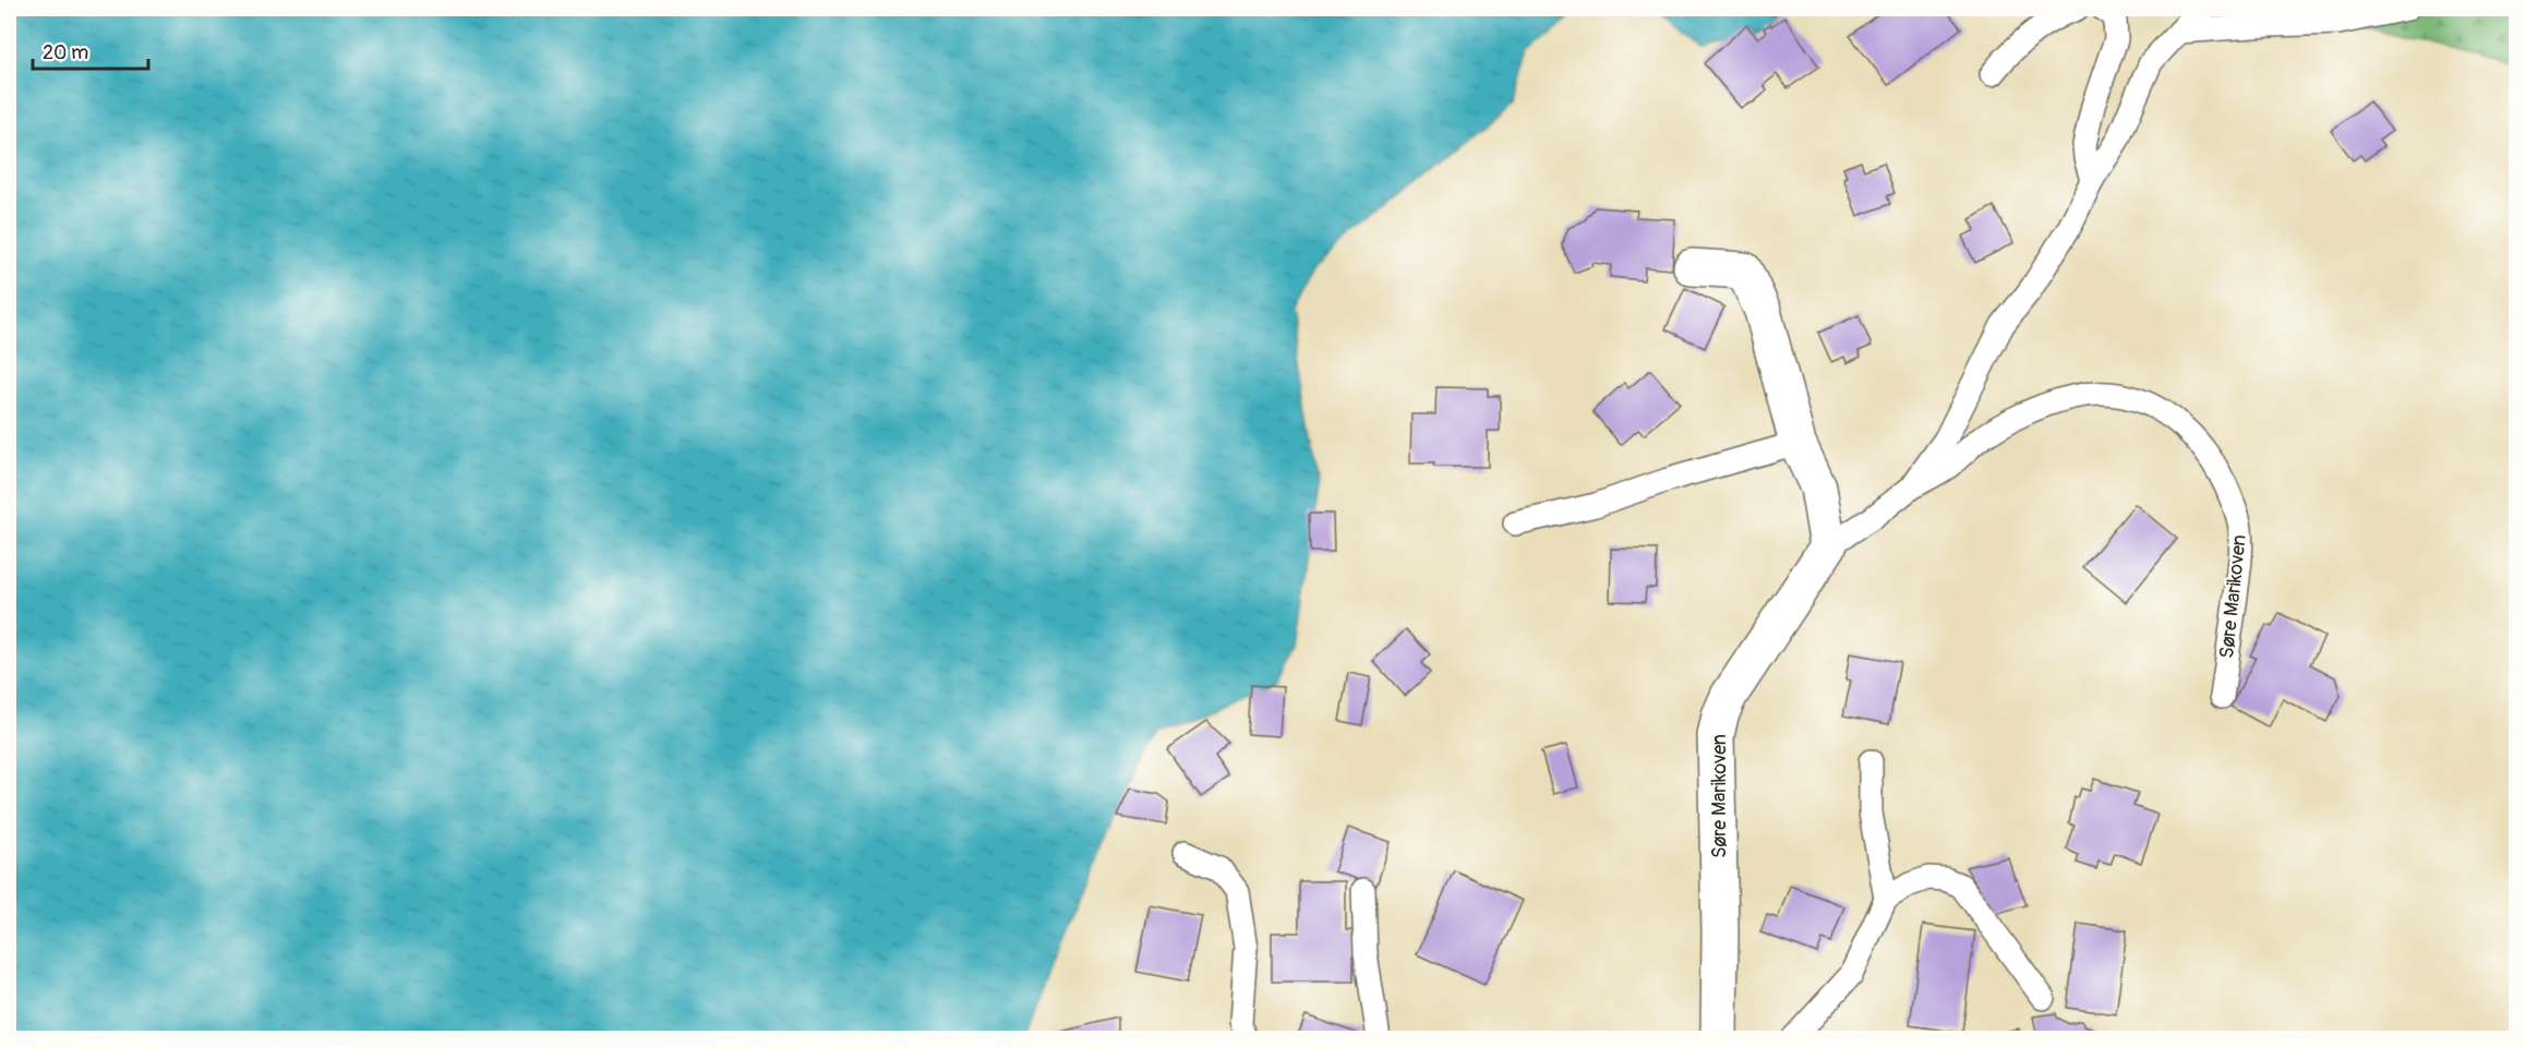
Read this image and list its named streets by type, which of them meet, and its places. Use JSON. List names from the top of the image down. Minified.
{"streets":{"street":["Søre Marikoven"]},"scale_bar":"20 m"}
